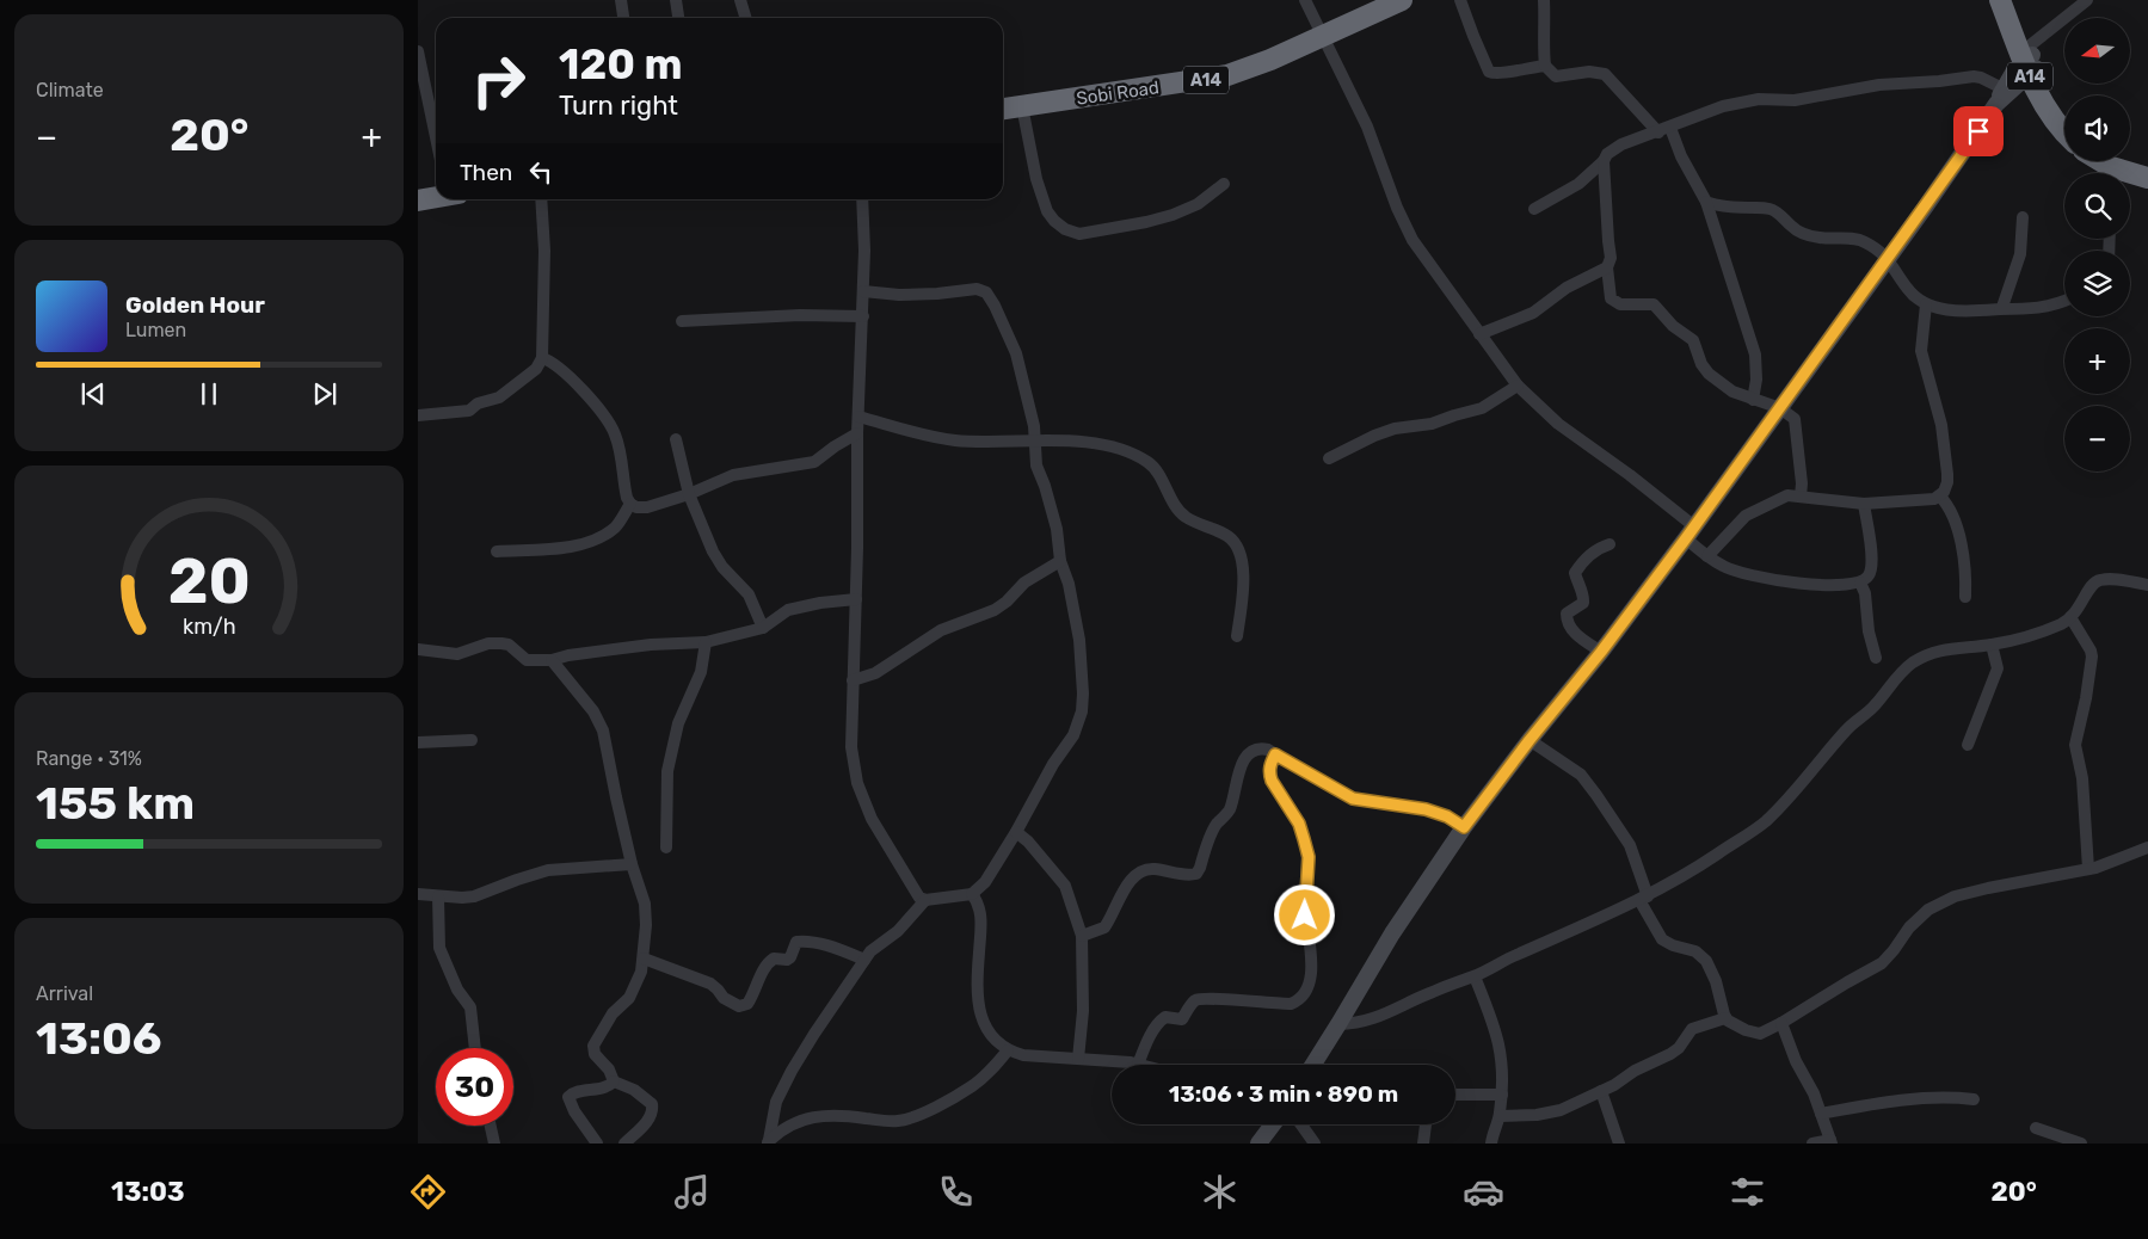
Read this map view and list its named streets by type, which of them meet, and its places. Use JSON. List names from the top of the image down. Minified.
{"streets":{"highway":["A14","Sobi Road"]},"north":"left","page":{"tile":["Climate",["Range · 31%","155 km"],["Arrival","13:06"]],"map_buttons":["+","−"],"turn":["120 m","Turn right"],"heat":["−","20°","+"],"then":"Then","song":["Golden Hour","Lumen"],"limit":"30","trip":"13:06 · 3 min · 890 m","tabs":["13:03","20°"],"gauge":["20","km/h"]}}
